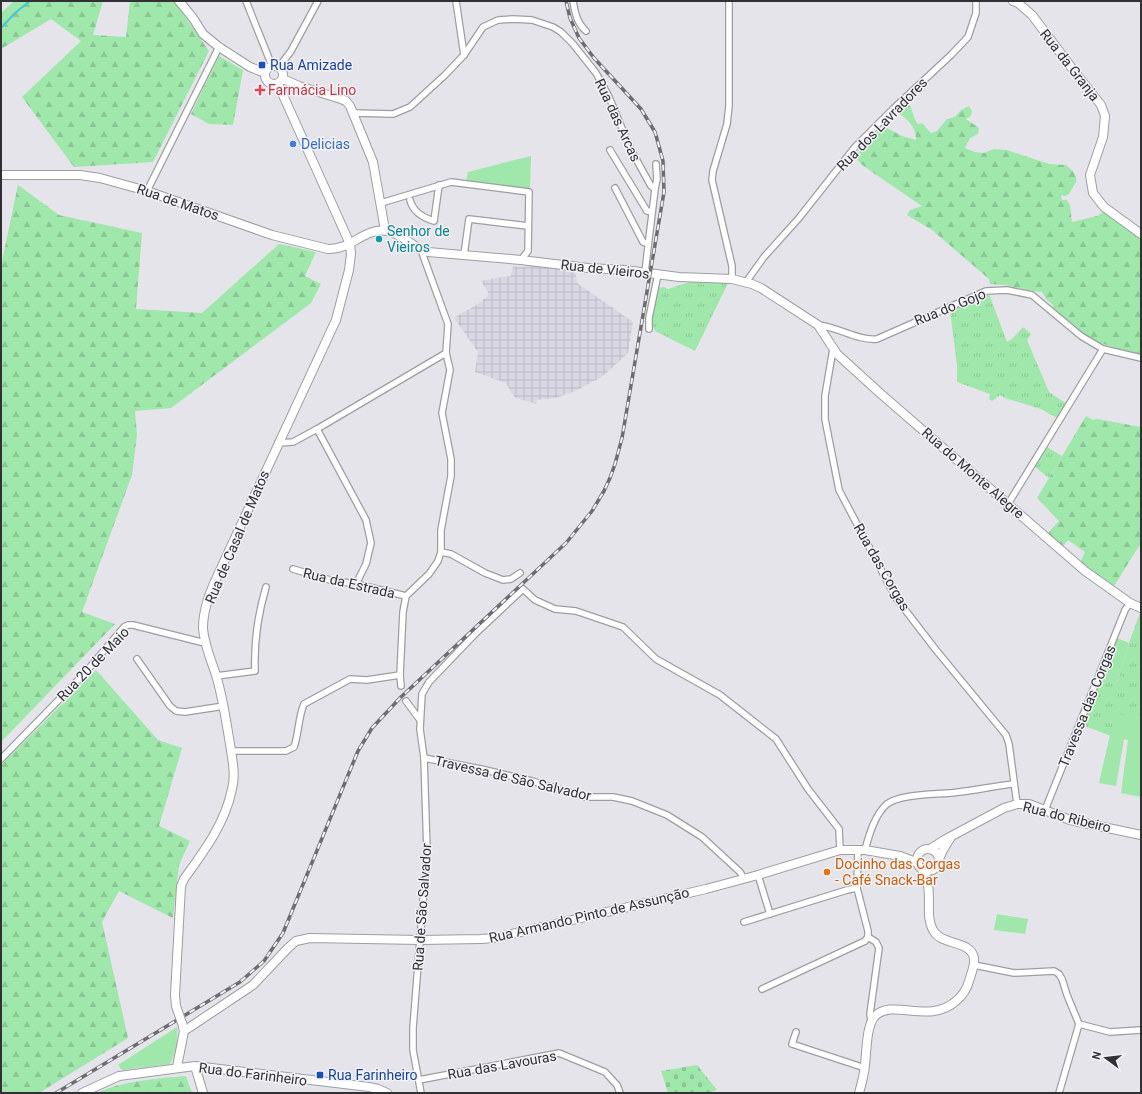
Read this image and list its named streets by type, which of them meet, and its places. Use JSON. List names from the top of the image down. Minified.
{"streets":{"street":["Rua da Granja","Rua das Arcas","Rua dos Lavradores","Rua de Matos","Rua de Vieiros","Rua do Gojo","Rua do Monte Alegre","Rua de Casal de Matos","Rua das Corgas","Rua da Estrada","Rua 20 de Maio","Travessa das Corgas","Travessa de São Salvador","Rua do Ribeiro","Rua de São Salvador","Rua Armando Pinto de Assunção","Rua das Lavouras","Rua do Farinheiro"]},"crossings":[["Rua dos Lavradores","Rua de Vieiros"],["Rua de Matos","Rua de Casal de Matos"],["Rua de Vieiros","Rua do Gojo"],["Rua de Vieiros","Rua do Monte Alegre"],["Rua do Gojo","Rua do Monte Alegre"],["Rua do Monte Alegre","Rua das Corgas"],["Rua do Monte Alegre","Travessa das Corgas"],["Rua de Casal de Matos","Rua 20 de Maio"],["Rua de Casal de Matos","Rua Armando Pinto de Assunção"],["Rua das Corgas","Rua do Ribeiro"],["Travessa das Corgas","Rua do Ribeiro"],["Travessa de São Salvador","Rua de São Salvador"],["Travessa de São Salvador","Rua Armando Pinto de Assunção"],["Rua do Ribeiro","Rua Armando Pinto de Assunção"],["Rua de São Salvador","Rua Armando Pinto de Assunção"],["Rua de São Salvador","Rua das Lavouras"]],"places":{"transit":["Rua Amizade","Rua Farinheiro"],"health":["Farmácia Lino"],"other":["Delicias","Senhor de Vieiros","Docinho das Corgas - Café Snack-Bar"]},"north":"left"}
